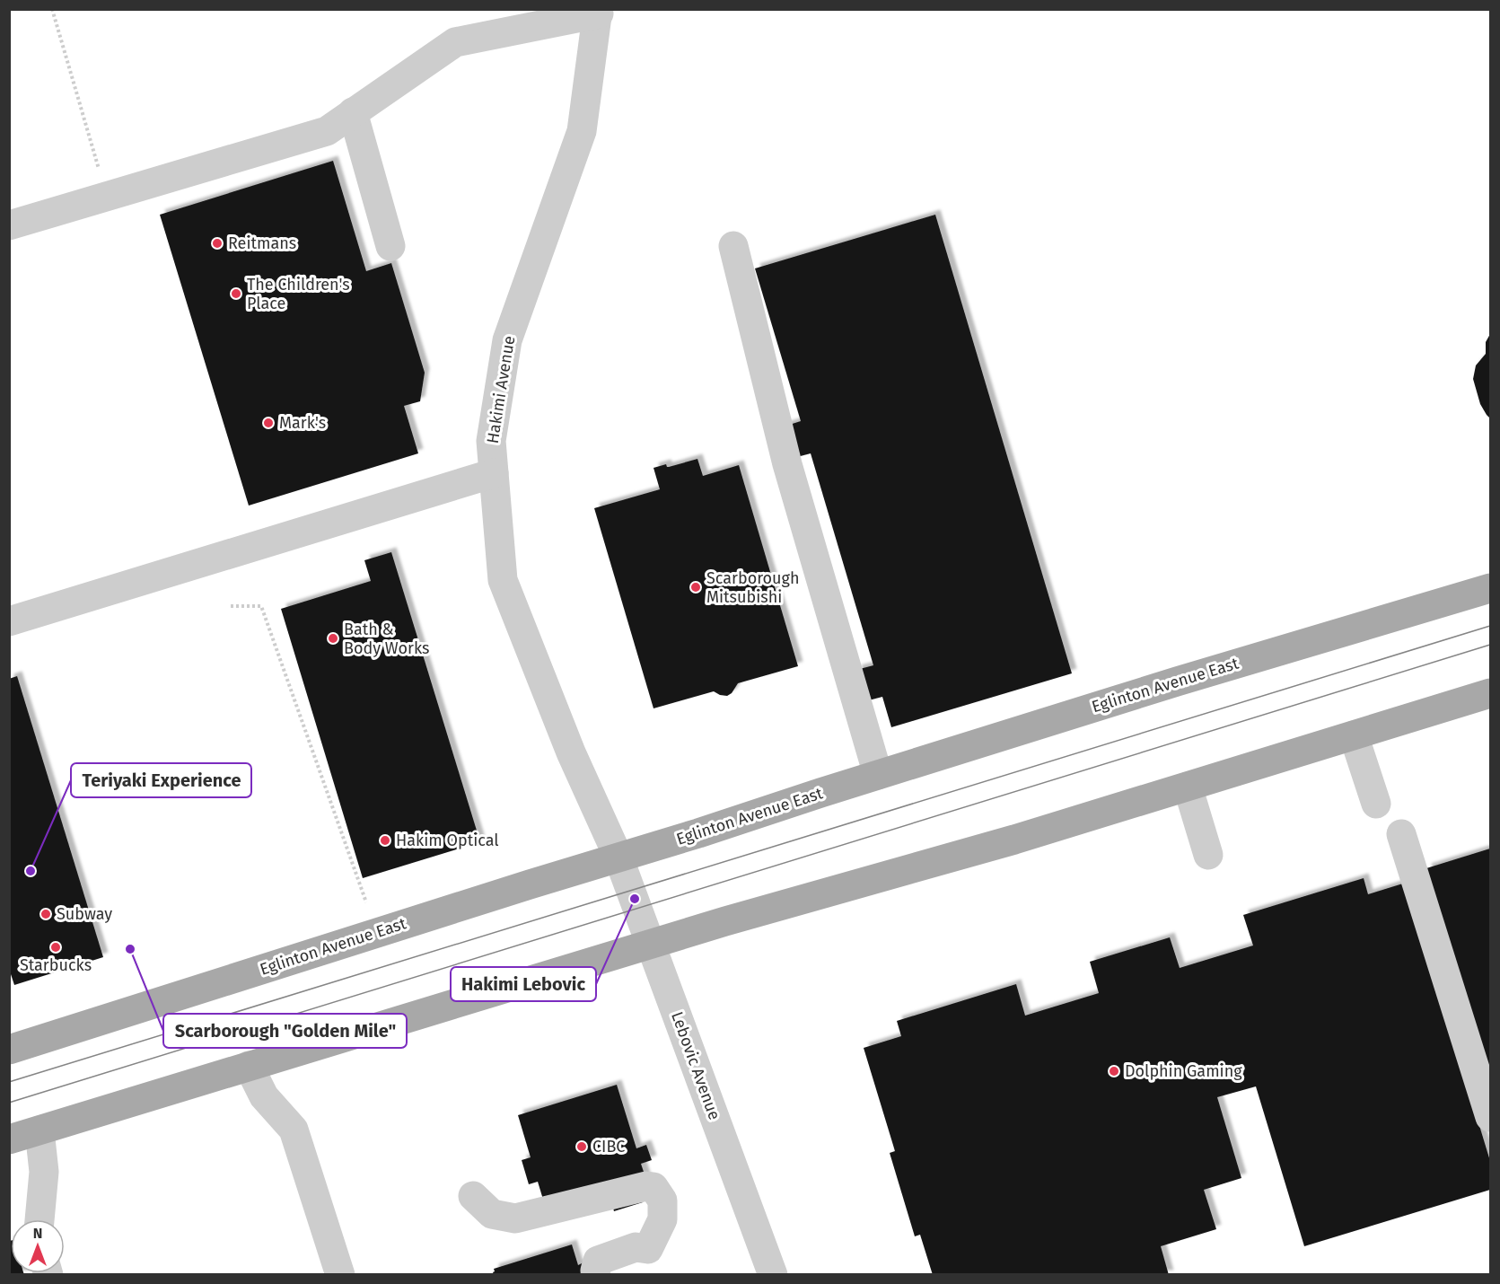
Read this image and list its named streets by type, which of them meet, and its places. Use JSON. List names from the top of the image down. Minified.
{"streets":{"main road":["Eglinton Avenue East"],"street":["Hakimi Avenue","Lebovic Avenue"]},"crossings":[["Hakimi Avenue","Eglinton Avenue East"],["Hakimi Avenue","Lebovic Avenue"],["Eglinton Avenue East","Lebovic Avenue"]],"places":["Reitmans","The Children's Place","Mark's","Scarborough Mitsubishi","Bath & Body Works","Hakim Optical","Teriyaki Experience","Hakimi Lebovic","Subway","Starbucks","Scarborough \"Golden Mile\"","Dolphin Gaming","CIBC"],"north":"top"}
